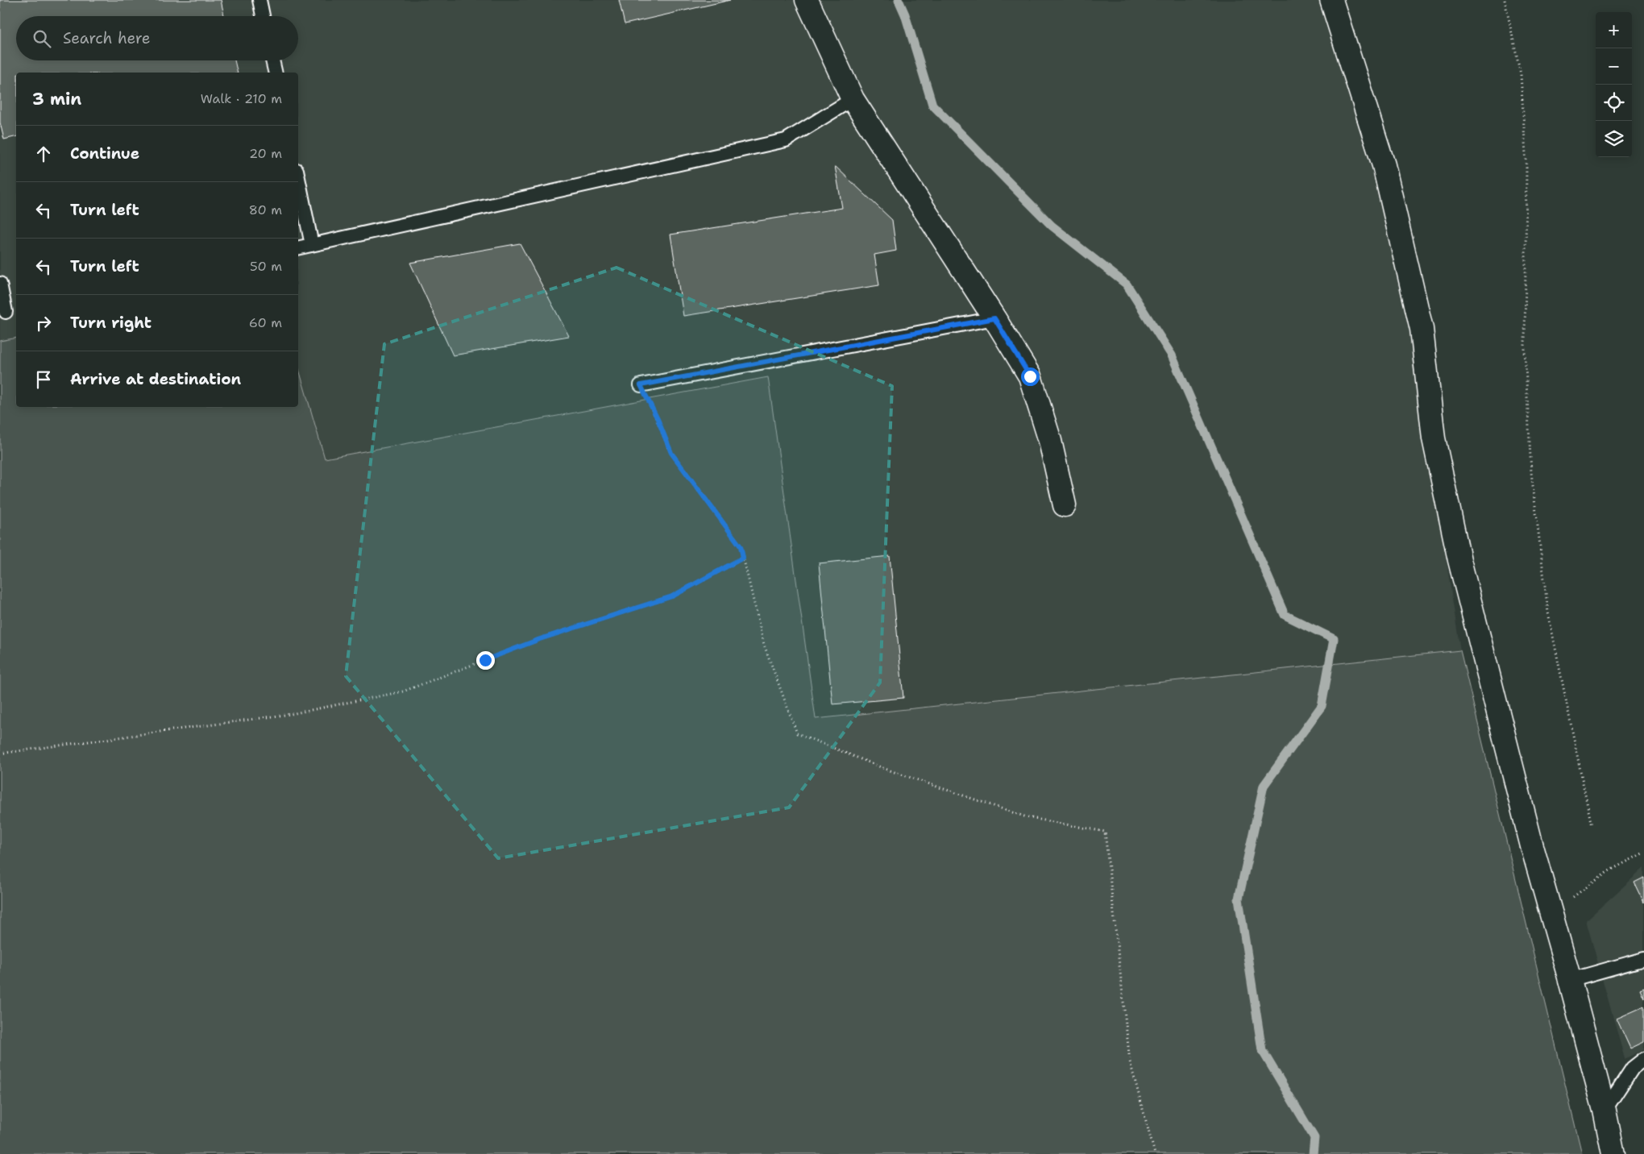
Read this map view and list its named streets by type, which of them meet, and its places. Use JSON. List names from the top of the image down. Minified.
{"page":{"map_buttons":["+","−"],"search":"Search here","heading":["3 min","Walk · 210 m"],"list":[["Continue","20 m"],["Turn left","80 m"],["Turn left","50 m"],["Turn right","60 m"],"Arrive at destination"]}}
